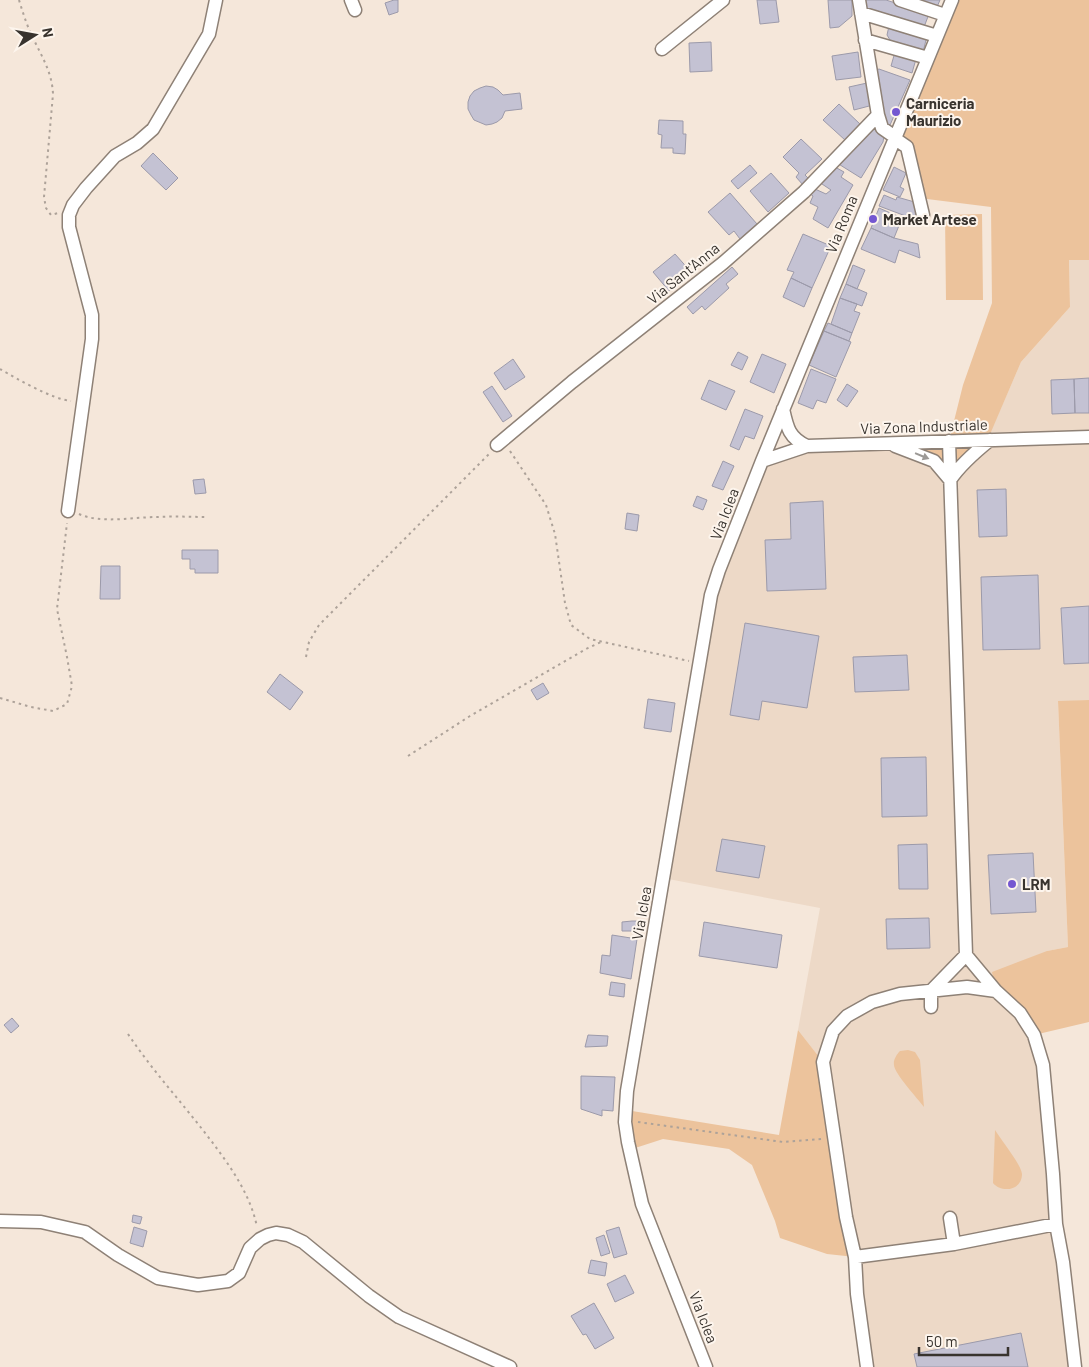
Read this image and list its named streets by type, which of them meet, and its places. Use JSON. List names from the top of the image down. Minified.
{"streets":{"street":["Via Roma","Via Sant'Anna","Via Zona Industriale","Via Iclea"]},"crossings":[["Via Roma","Via Zona Industriale"],["Via Roma","Via Iclea"],["Via Zona Industriale","Via Iclea"]],"places":["Carniceria Maurizio","Market Artese","LRM"],"scale_bar":"50 m","north":"right"}
